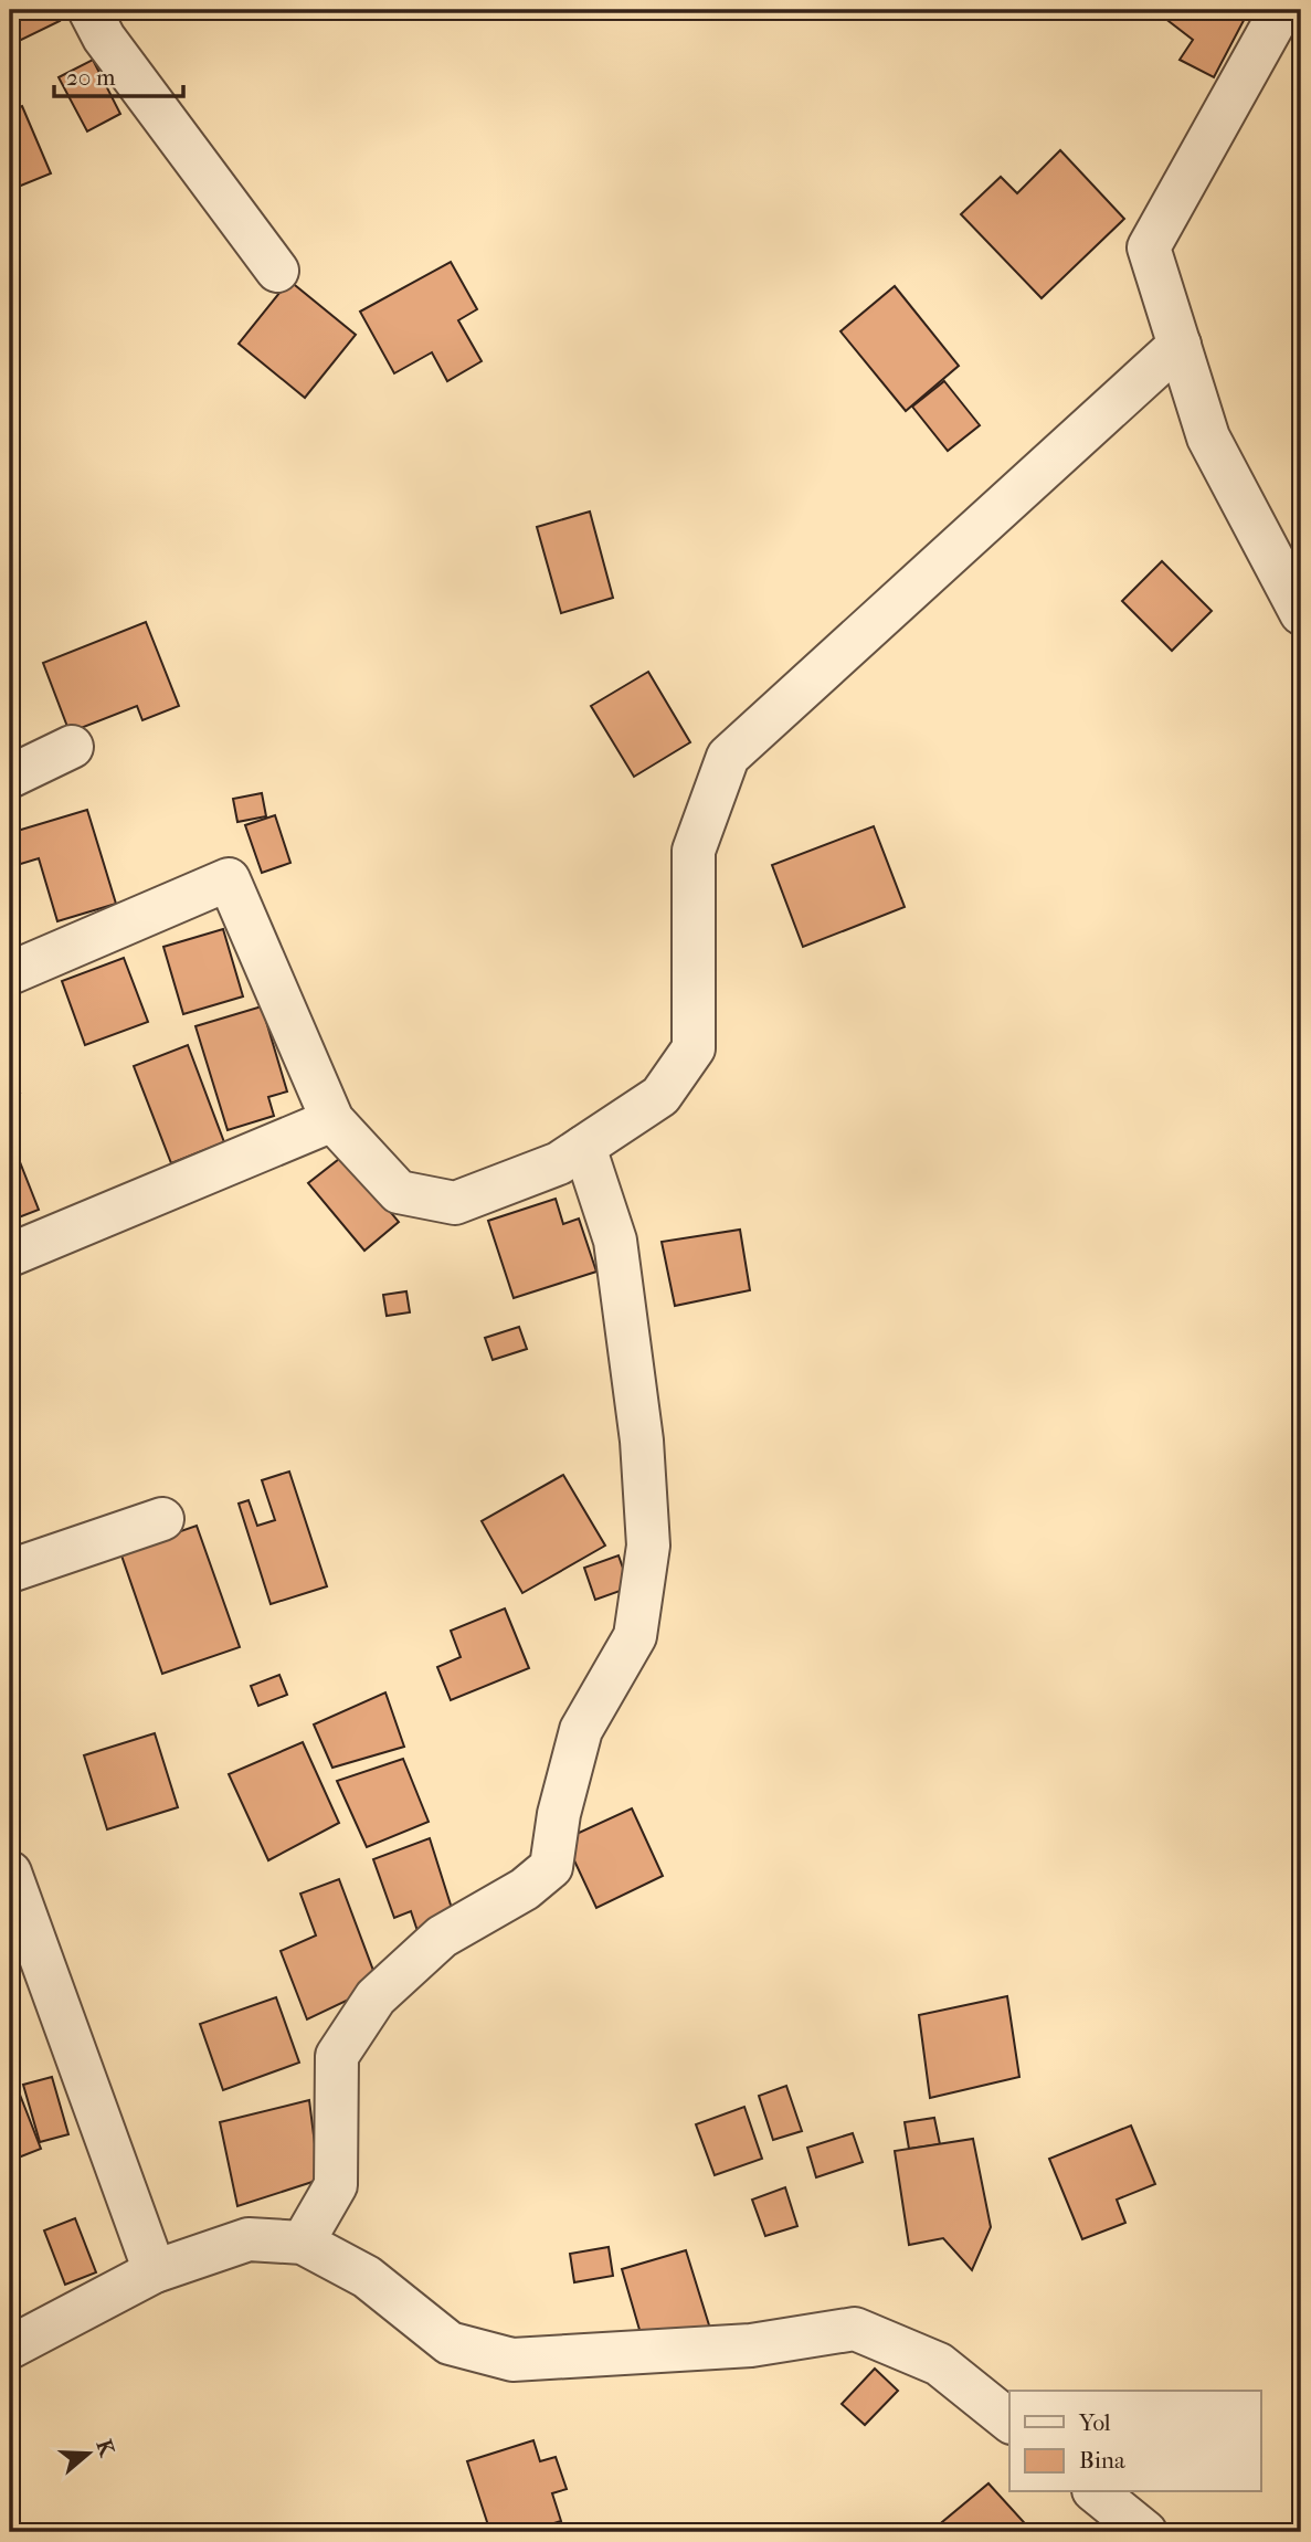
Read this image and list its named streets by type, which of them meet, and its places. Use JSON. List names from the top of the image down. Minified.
{"legend":["Yol","Bina"],"scale_bar":"20 m","north":"right"}
